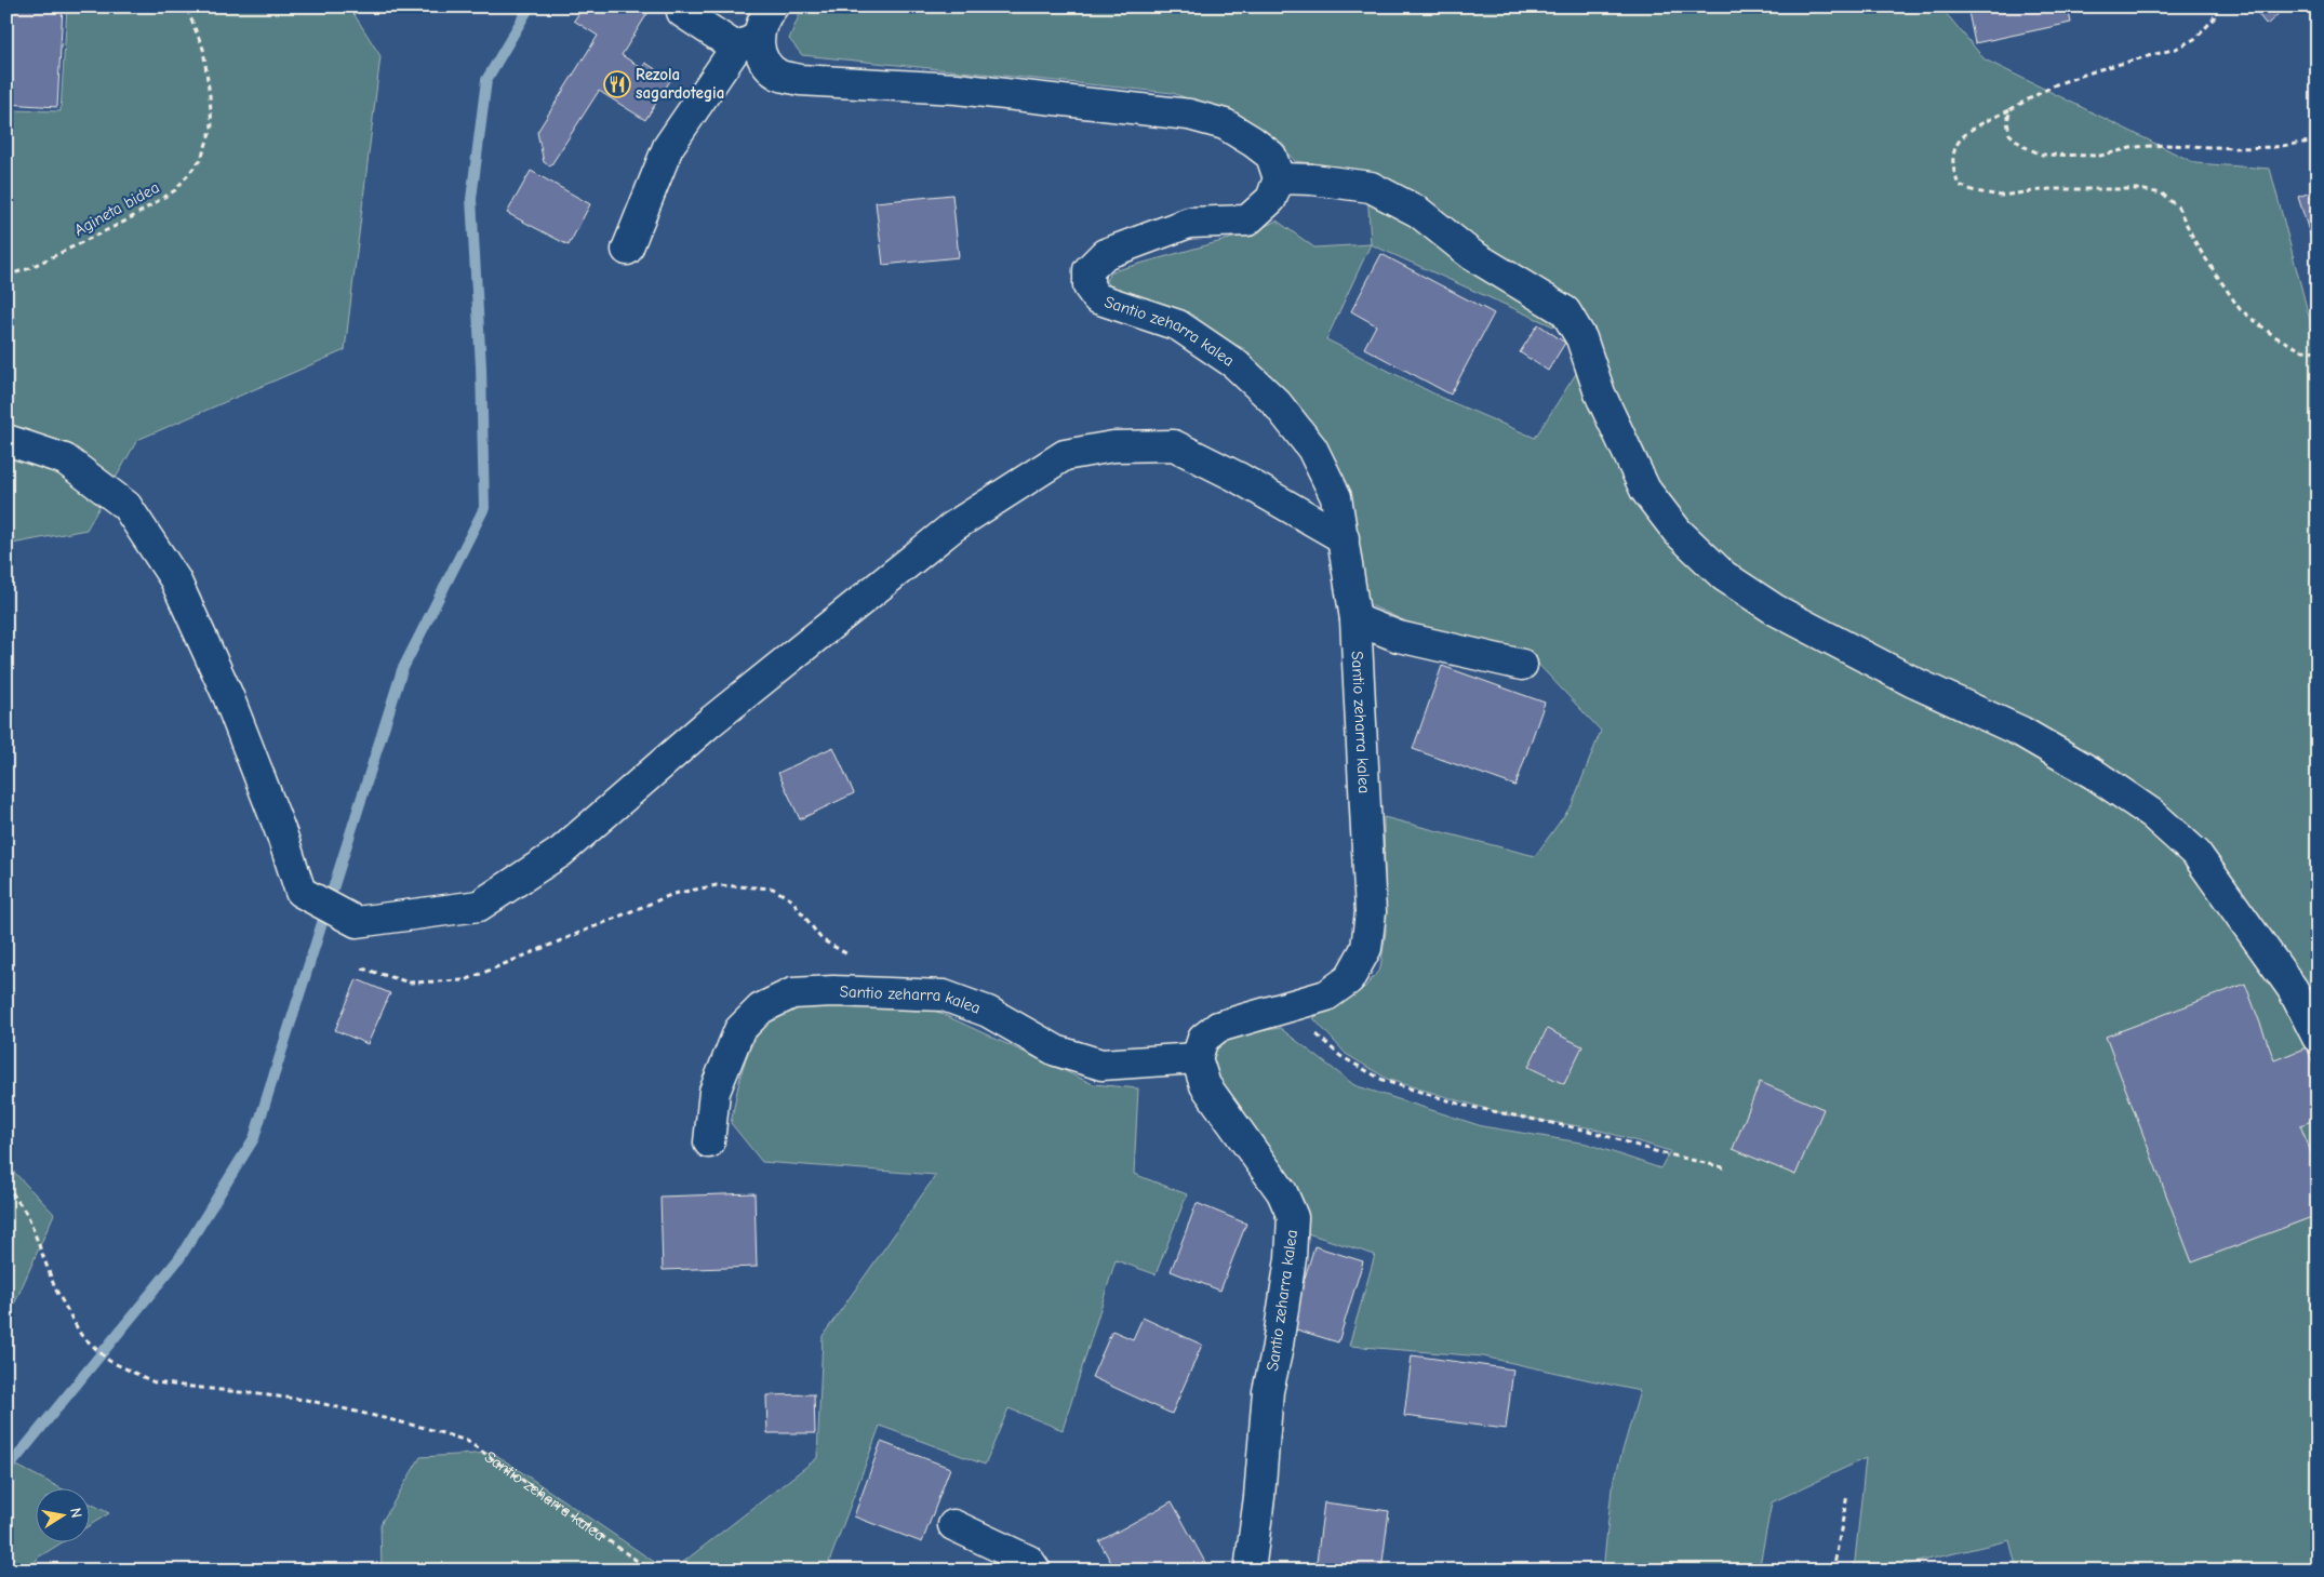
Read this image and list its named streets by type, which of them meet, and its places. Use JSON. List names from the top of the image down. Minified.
{"streets":{"street":["Santio zeharra kalea"],"path":["Agineta bidea"]},"places":{"restaurant":["Rezola sagardotegia"]},"north":"right"}
